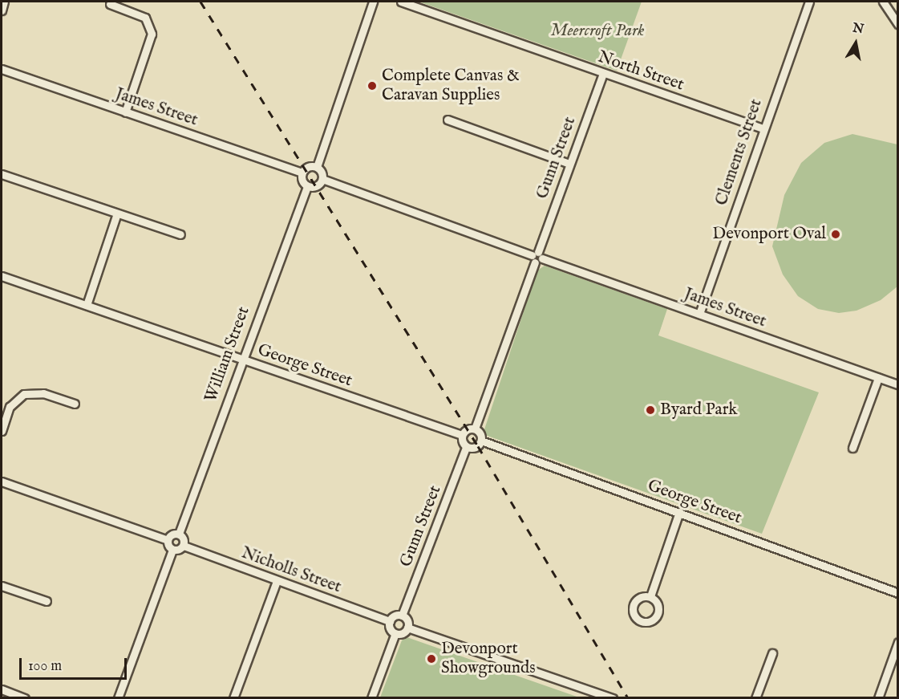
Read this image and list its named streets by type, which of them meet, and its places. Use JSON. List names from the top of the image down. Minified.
{"streets":{"street":["North Street","James Street","Clements Street","Gunn Street","William Street","George Street","Nicholls Street"]},"crossings":[["North Street","Clements Street"],["North Street","Gunn Street"],["James Street","Clements Street"],["James Street","Gunn Street"],["James Street","William Street"],["Gunn Street","George Street"],["Gunn Street","Nicholls Street"],["William Street","George Street"],["William Street","Nicholls Street"]],"parks":["Meercroft Park"],"places":["Complete Canvas & Caravan Supplies","Devonport Oval","Byard Park","Devonport Showgrounds"],"scale_bar":"100 m","north":"top"}
